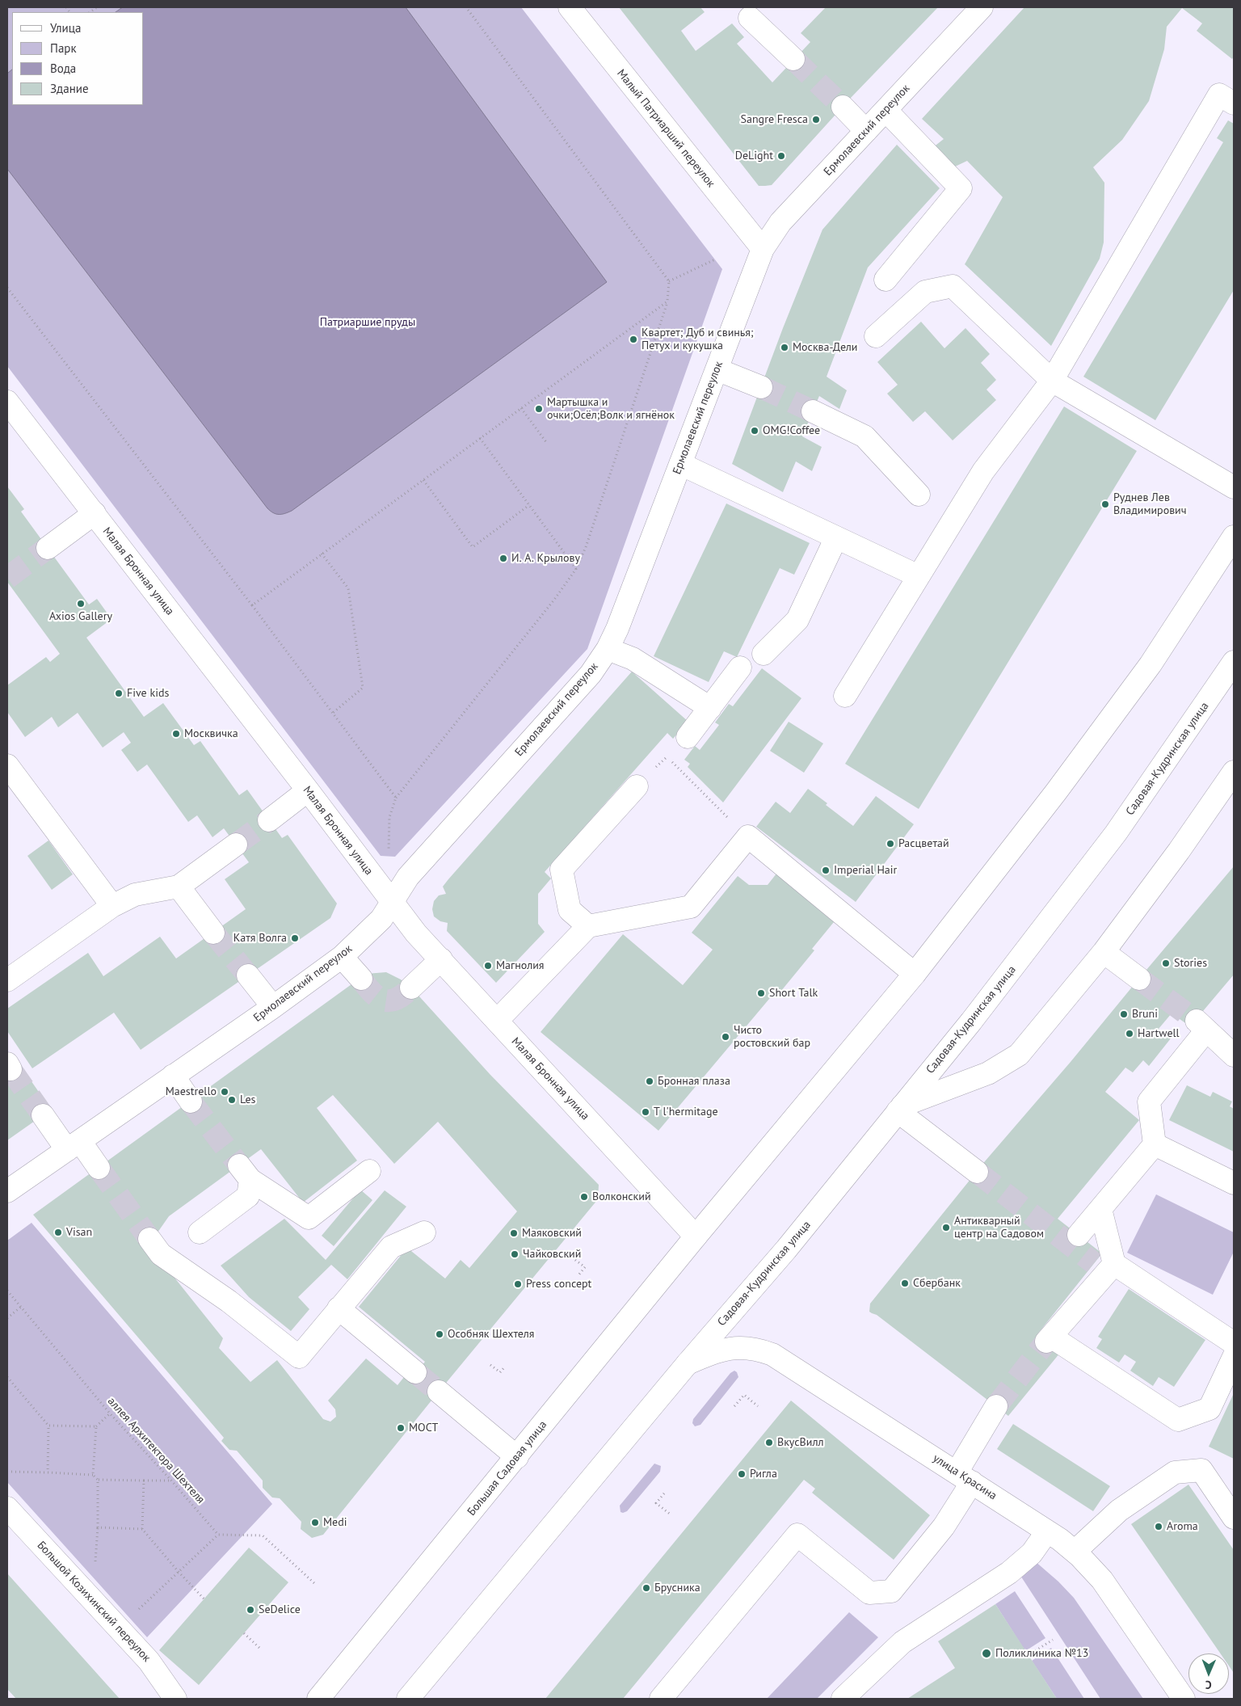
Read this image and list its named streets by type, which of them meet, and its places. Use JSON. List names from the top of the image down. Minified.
{"streets":{"street":["Малый Патриарший переулок","Ермолаевский переулок","Малая Бронная улица","Садовая-Кудринская улица","Большая Садовая улица","улица Красина","Большой Козихинский переулок"],"path":["аллея Архитектора Шехтеля"]},"crossings":[["Малый Патриарший переулок","Ермолаевский переулок"],["Ермолаевский переулок","Малая Бронная улица"],["Малая Бронная улица","Большая Садовая улица"],["Садовая-Кудринская улица","улица Красина"]],"parks":["Патриаршие пруды"],"places":["Sangre Fresca","DeLight","Квартет; Дуб и свинья; Петух и кукушка","Москва-Дели","Мартышка и очки;Осёл;Волк и ягнёнок","OMG!Coffee","Руднев Лев Владимирович","И. А. Крылову","Axios Gallery","Five kids","Москвичка","Расцветай","Imperial Hair","Катя Волга","Stories","Магнолия","Short Talk","Bruni","Hartwell","Чисто ростовский бар","Бронная плаза","Maestrello","Les","Т l'hermitage","Волконский","Антикварный центр на Садовом","Visan","Маяковский","Чайковский","Сбербанк","Press concept","Особняк Шехтеля","МОСТ","ВкусВилл","Ригла","Medi","Aroma","Брусника","SeDelice","Поликлиника №13"],"legend":["Улица","Парк","Вода","Здание"],"north":"bottom"}
